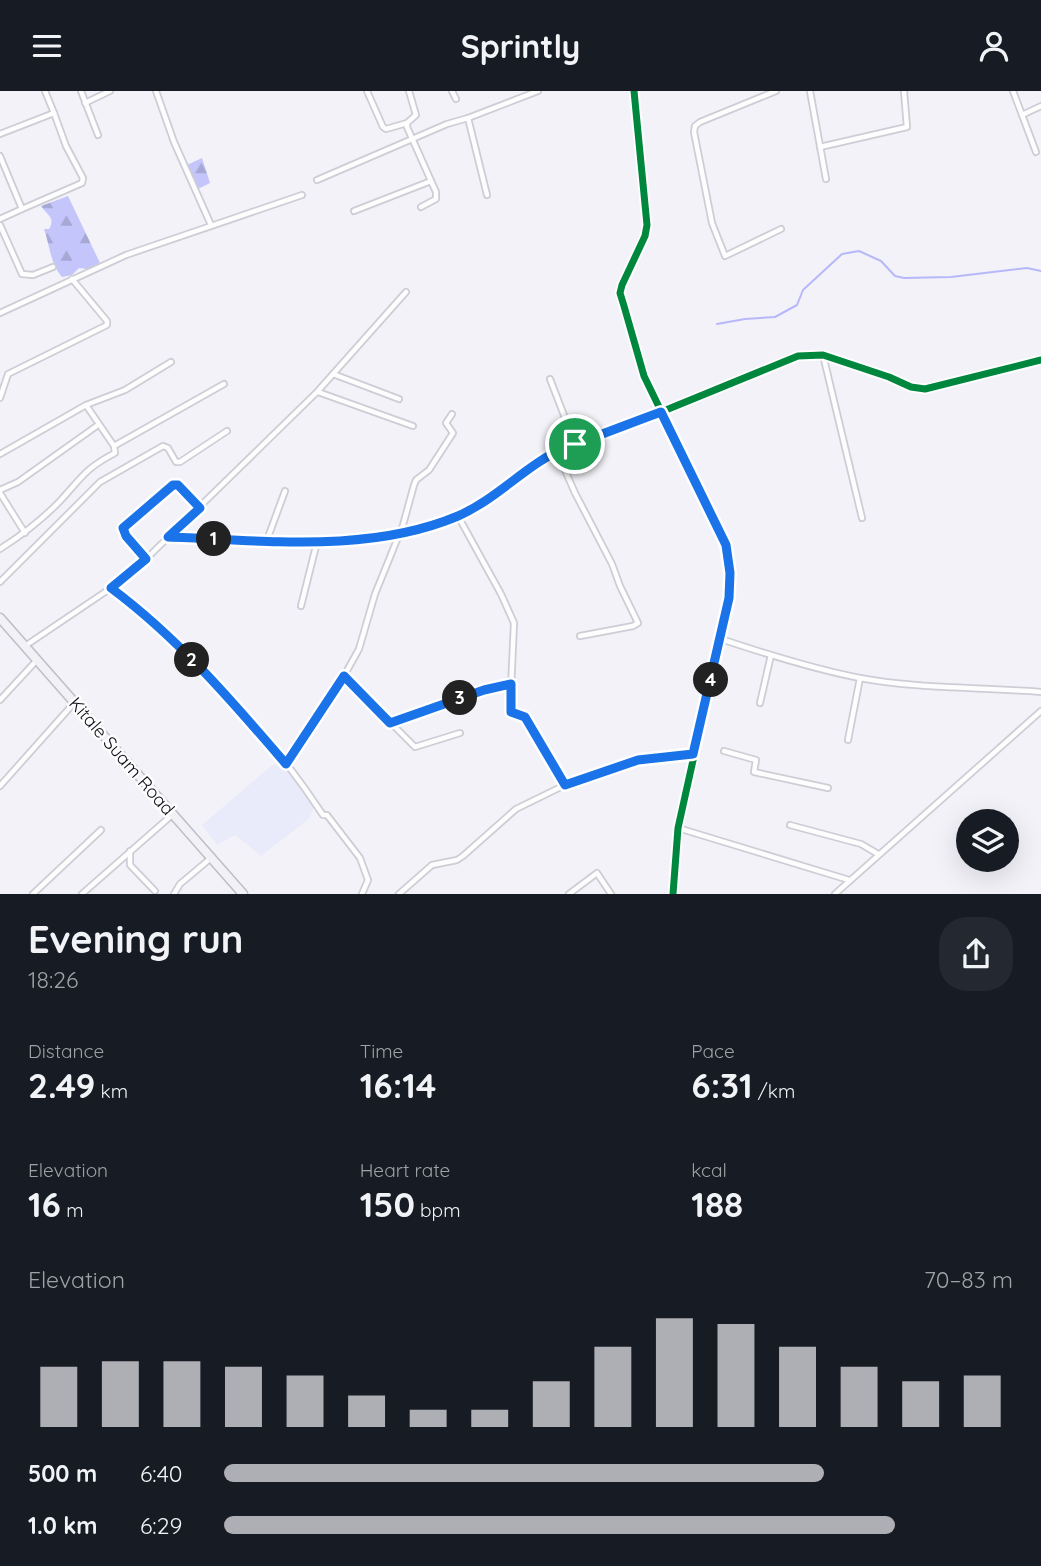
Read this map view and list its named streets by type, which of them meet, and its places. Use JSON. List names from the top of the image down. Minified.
{"streets":{"highway":["Kitale Suam Road"]},"page":{"header":"Sprintly","pins":["1","2","4","3"],"heading":["Evening run","18:26"],"stats":[["Distance","2.49 km"],["Time","16:14"],["Pace","6:31 /km"],["Elevation","16 m"],["Heart rate","150 bpm"],["kcal","188"]],"chart":["Elevation","70–83 m"],"list":[{"name":"500 m","note":"6:40"},{"name":"1.0 km","note":"6:29"}]}}
